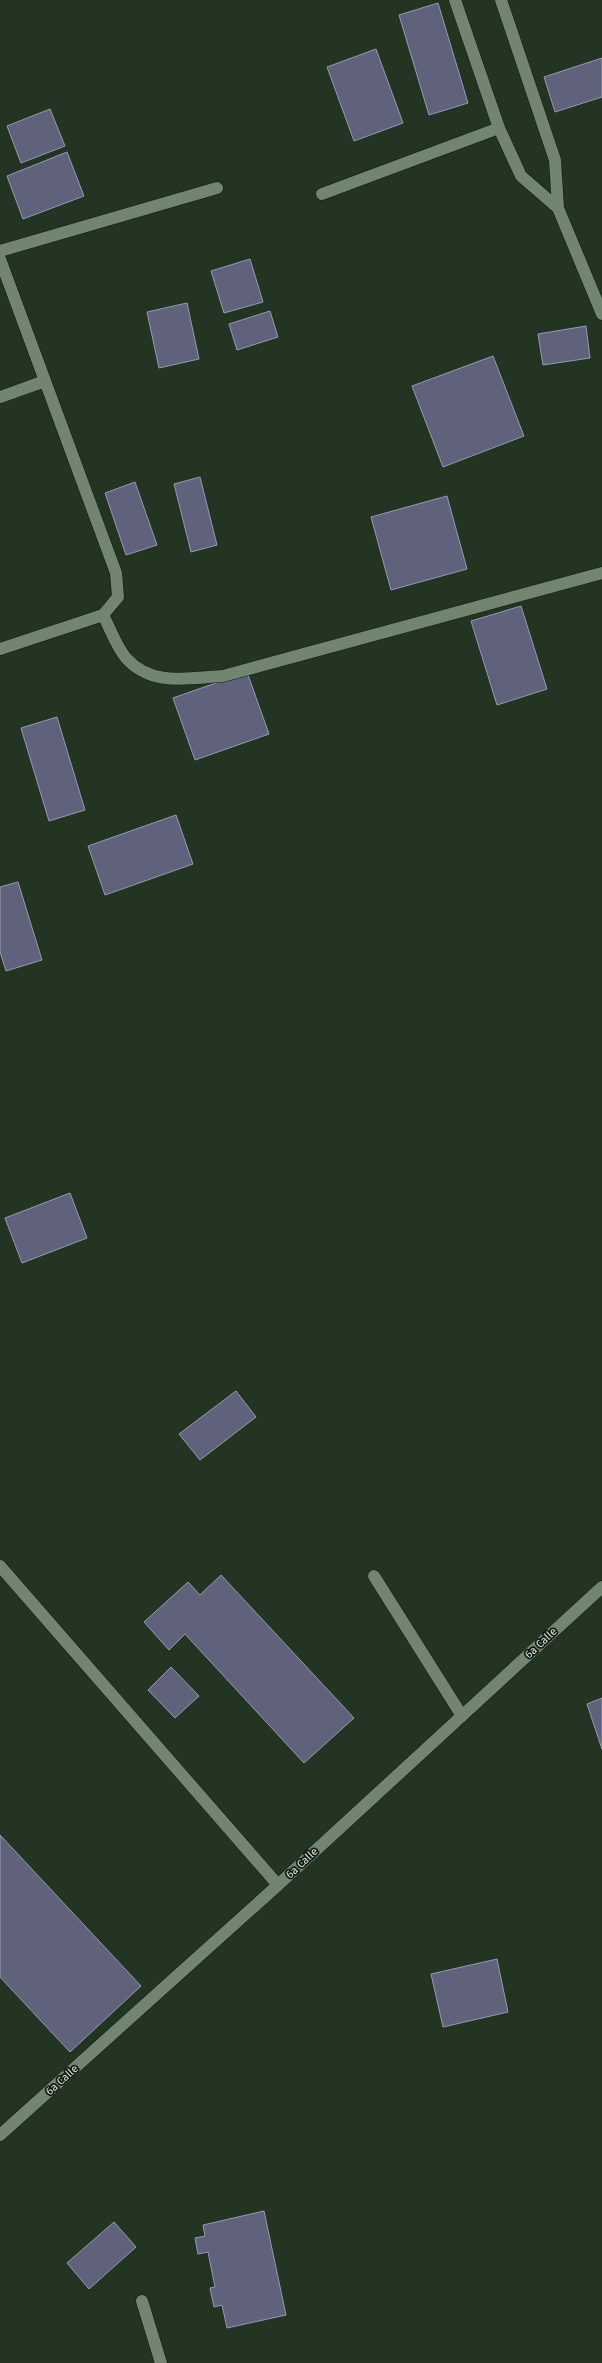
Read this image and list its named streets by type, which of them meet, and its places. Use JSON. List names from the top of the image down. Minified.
{"streets":{"street":["6a Calle"]}}
